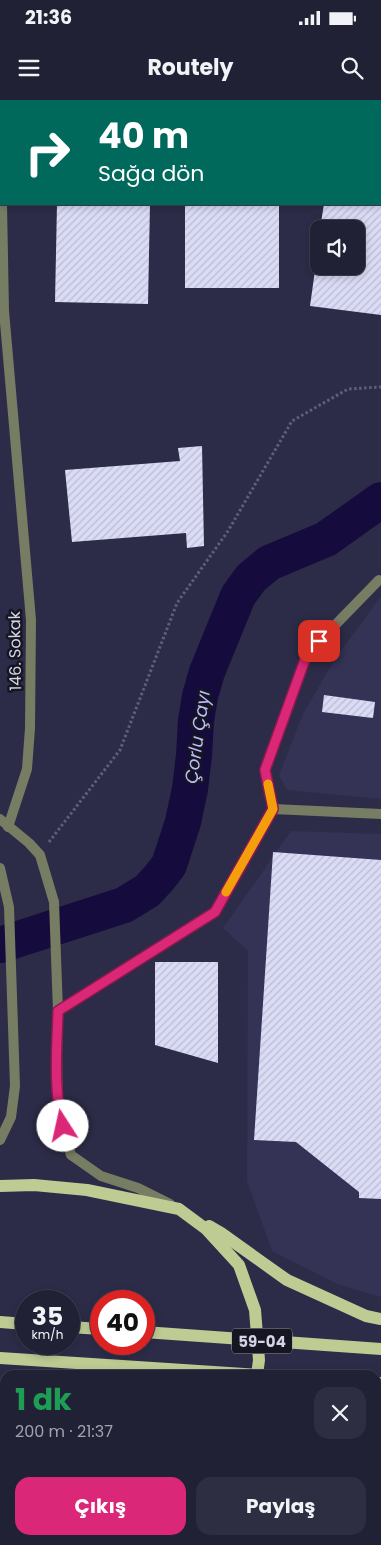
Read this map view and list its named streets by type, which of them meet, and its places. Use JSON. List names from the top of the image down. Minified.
{"streets":{"main road":["59-04"],"street":["146. Sokak"]},"water":["Çorlu Çayı"],"page":{"status":"21:36","header":"Routely","turn":["40 m","Sağa dön"],"speed":"35 km/h","limit":"40","heading":["1 dk","200 m · 21:37"],"buttons":["Çıkış","Paylaş"]}}
